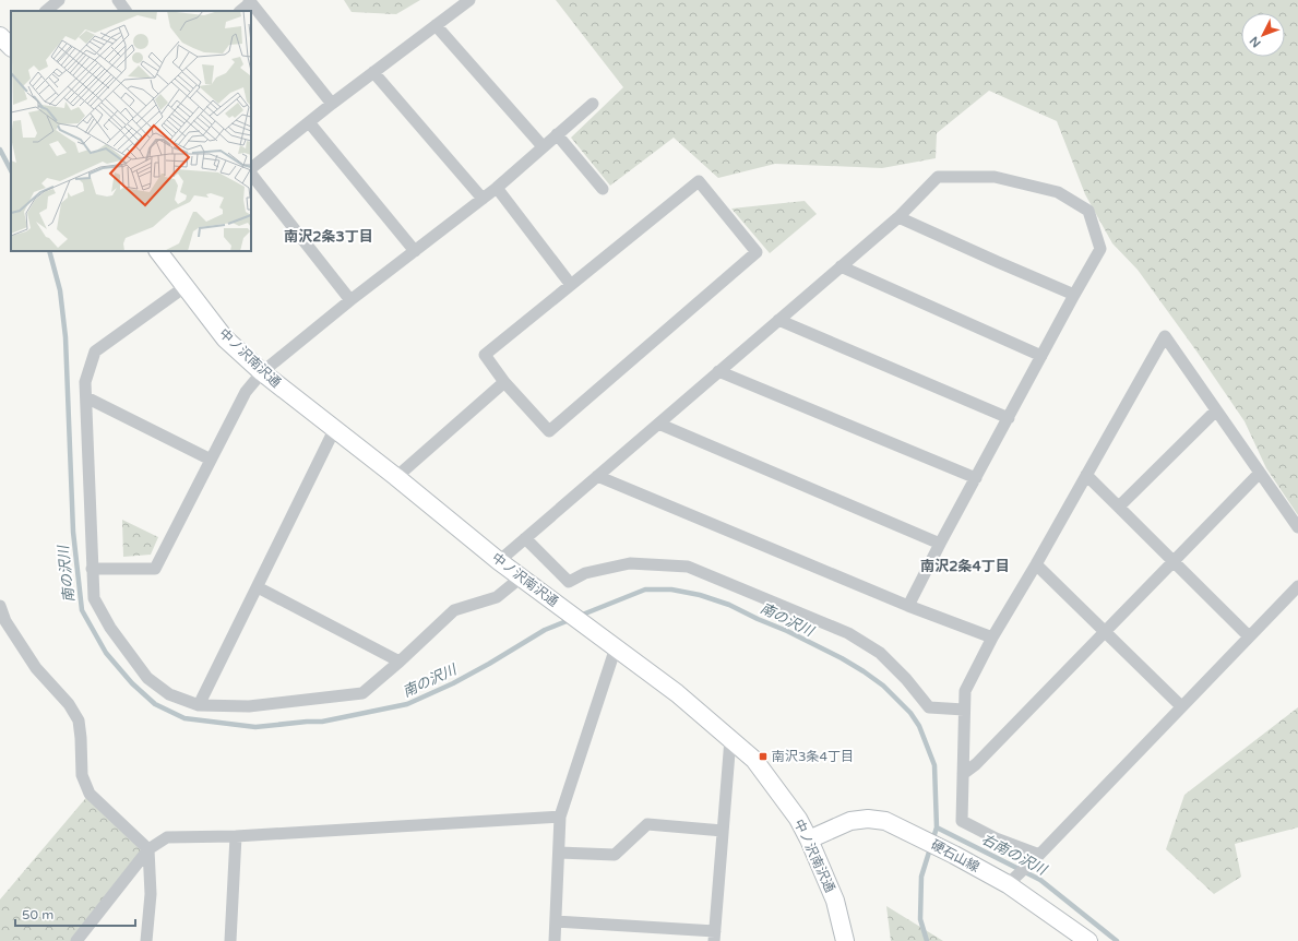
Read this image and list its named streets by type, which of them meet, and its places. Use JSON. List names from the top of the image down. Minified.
{"streets":{"street":["中ノ沢南沢通","硬石山線"]},"crossings":[["中ノ沢南沢通","硬石山線"]],"districts":["南沢2条3丁目","南沢2条4丁目"],"water":["南の沢川","右南の沢川"],"places":{"transit":["南沢3条4丁目"]},"scale_bar":"50 m","north":"bottom left"}
